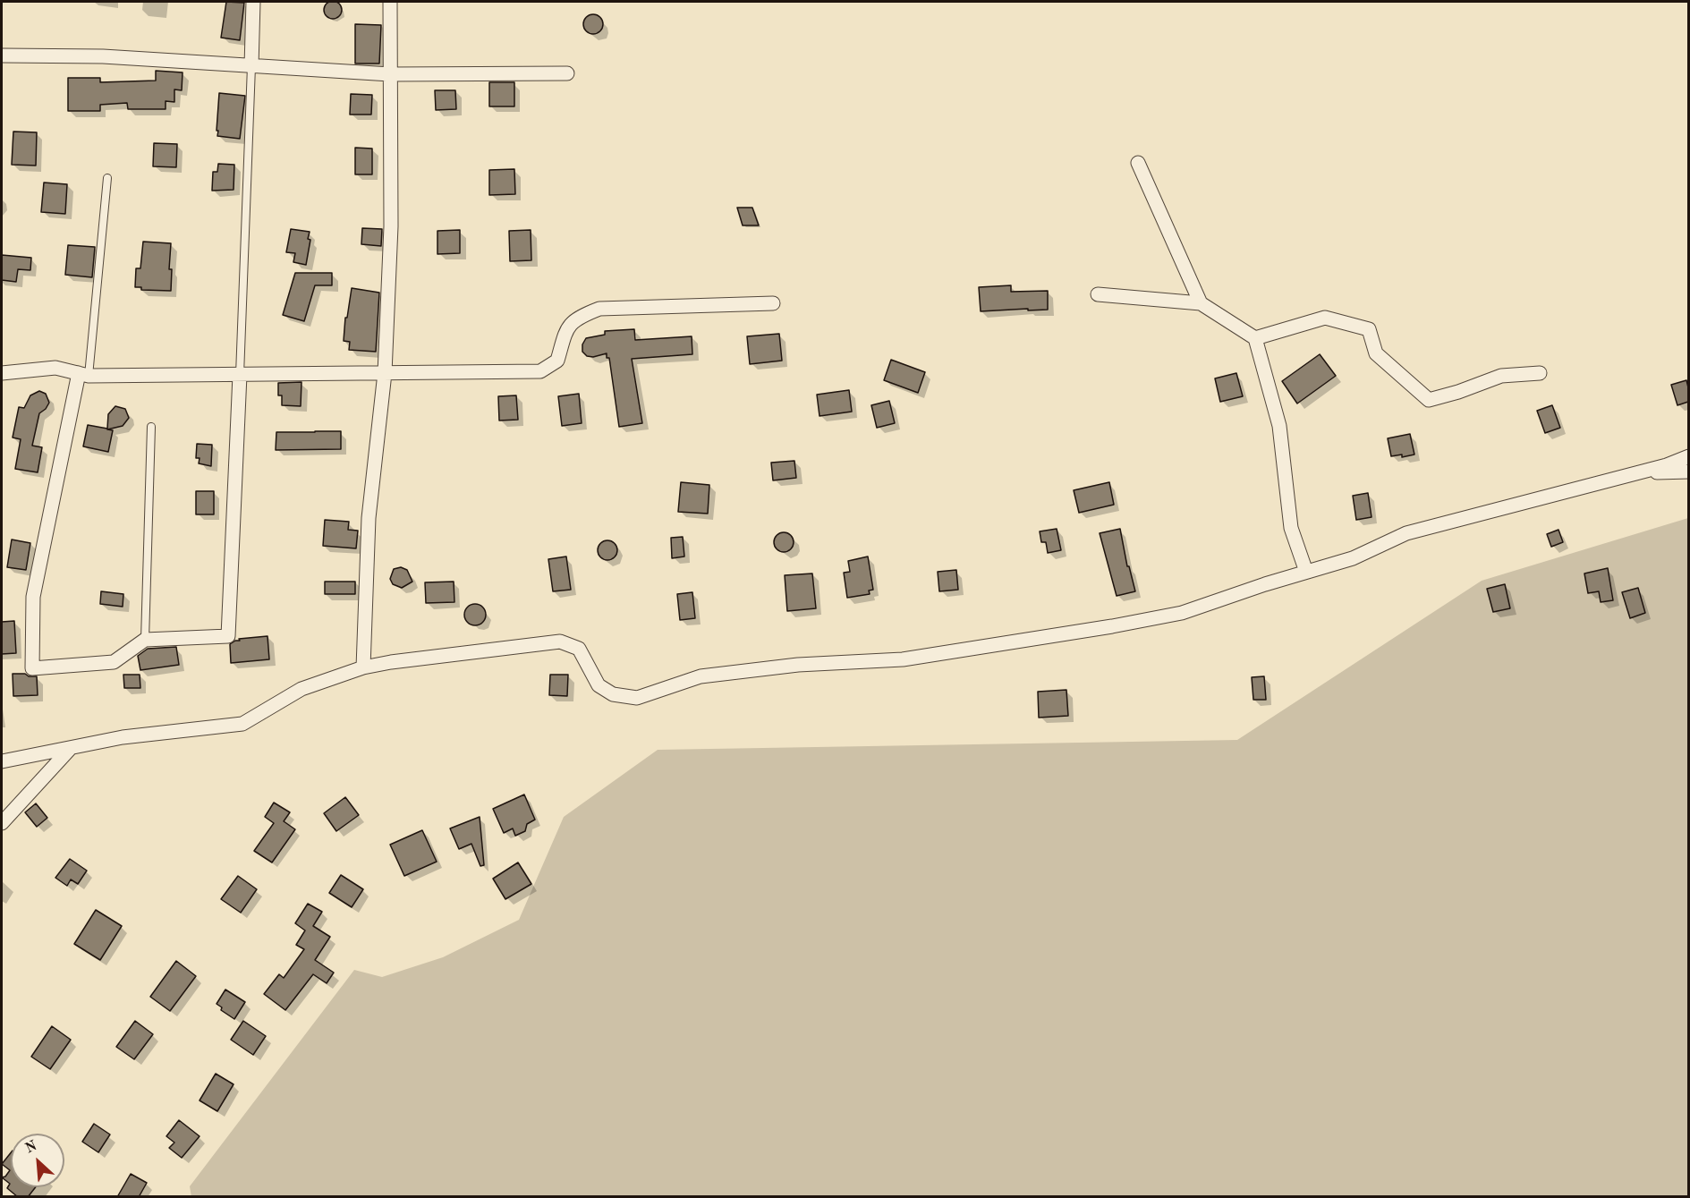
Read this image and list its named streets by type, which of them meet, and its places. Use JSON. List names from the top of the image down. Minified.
{"north":"top left"}
